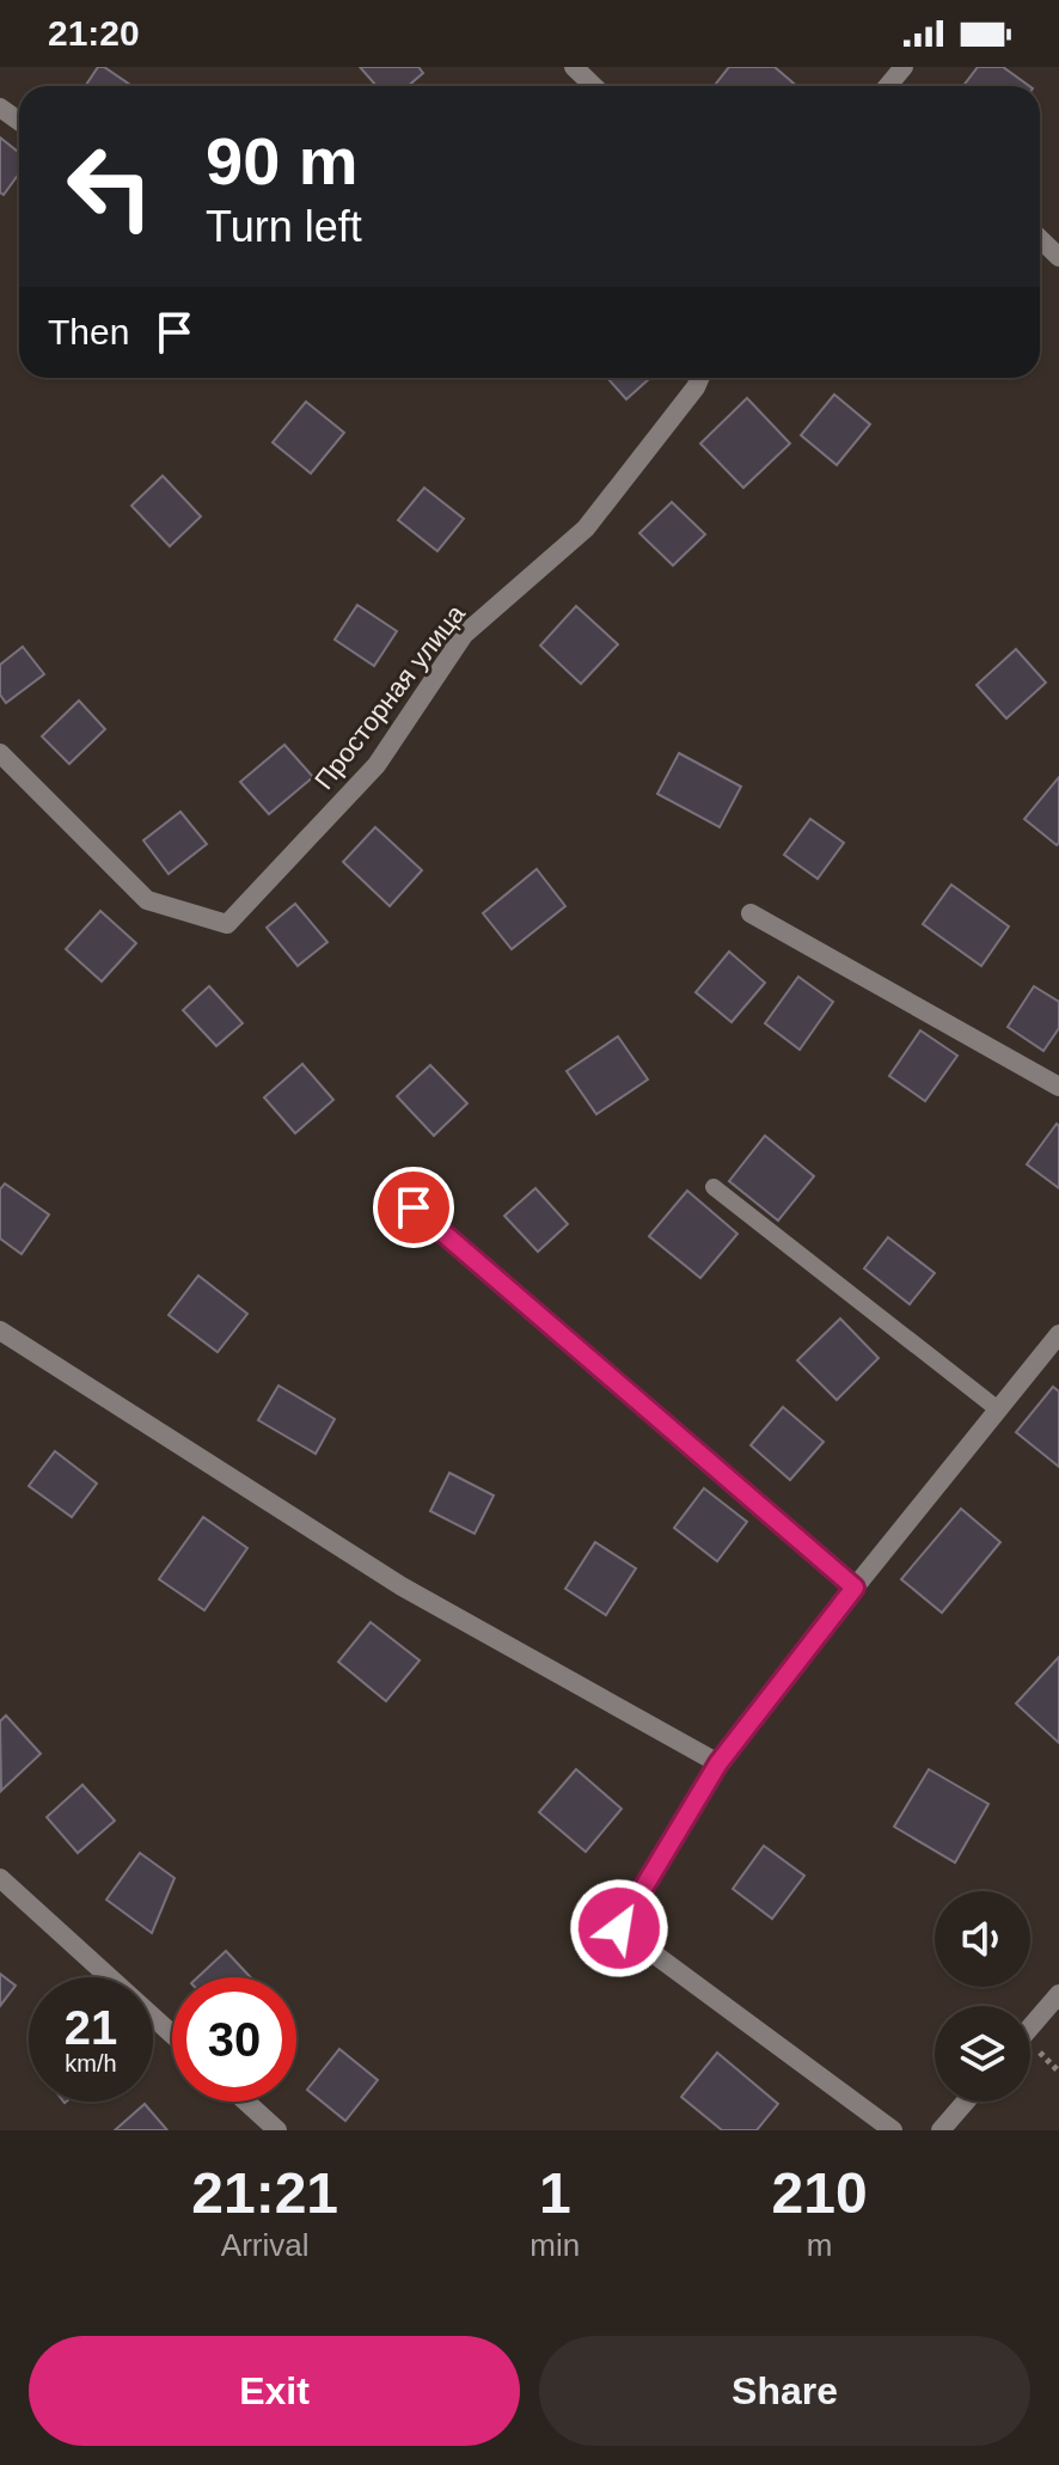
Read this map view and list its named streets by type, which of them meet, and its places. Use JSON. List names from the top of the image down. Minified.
{"streets":{"street":["Просторная улица"]},"page":{"status":"21:20","turn":["90 m","Turn left"],"then":"Then","speed":"21 km/h","limit":"30","eta":["21:21","Arrival","1","min","210","m"],"buttons":["Exit","Share"]}}
